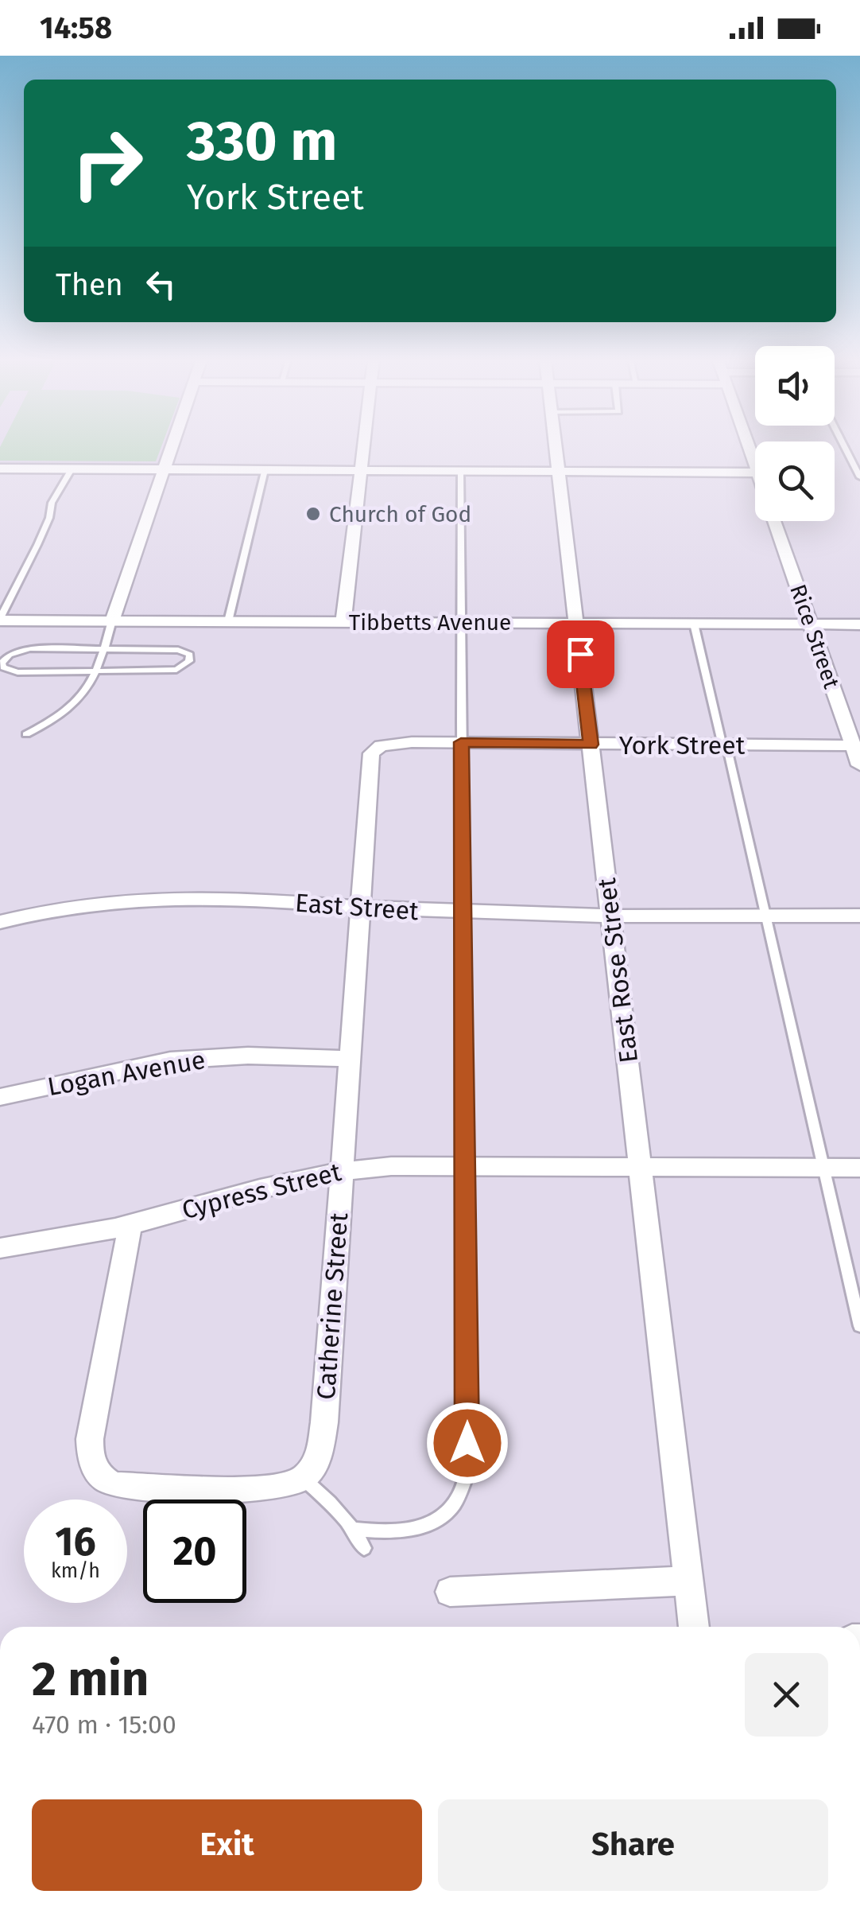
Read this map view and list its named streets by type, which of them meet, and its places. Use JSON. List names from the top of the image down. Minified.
{"streets":{"street":["Tibbetts Avenue","Rice Street","York Street","East Street","East Rose Street","Logan Avenue","Cypress Street","Catherine Street"]},"crossings":[["Tibbetts Avenue","Rice Street"],["Tibbetts Avenue","East Rose Street"],["Rice Street","York Street"],["York Street","East Rose Street"],["York Street","Catherine Street"],["East Street","East Rose Street"],["East Street","Catherine Street"],["East Rose Street","Cypress Street"],["Logan Avenue","Catherine Street"],["Cypress Street","Catherine Street"]],"places":["Church of God"],"page":{"status":"14:58","turn":["330 m","York Street"],"then":"Then","speed":"16 km/h","limit":"20","heading":["2 min","470 m · 15:00"],"buttons":["Exit","Share"]}}
